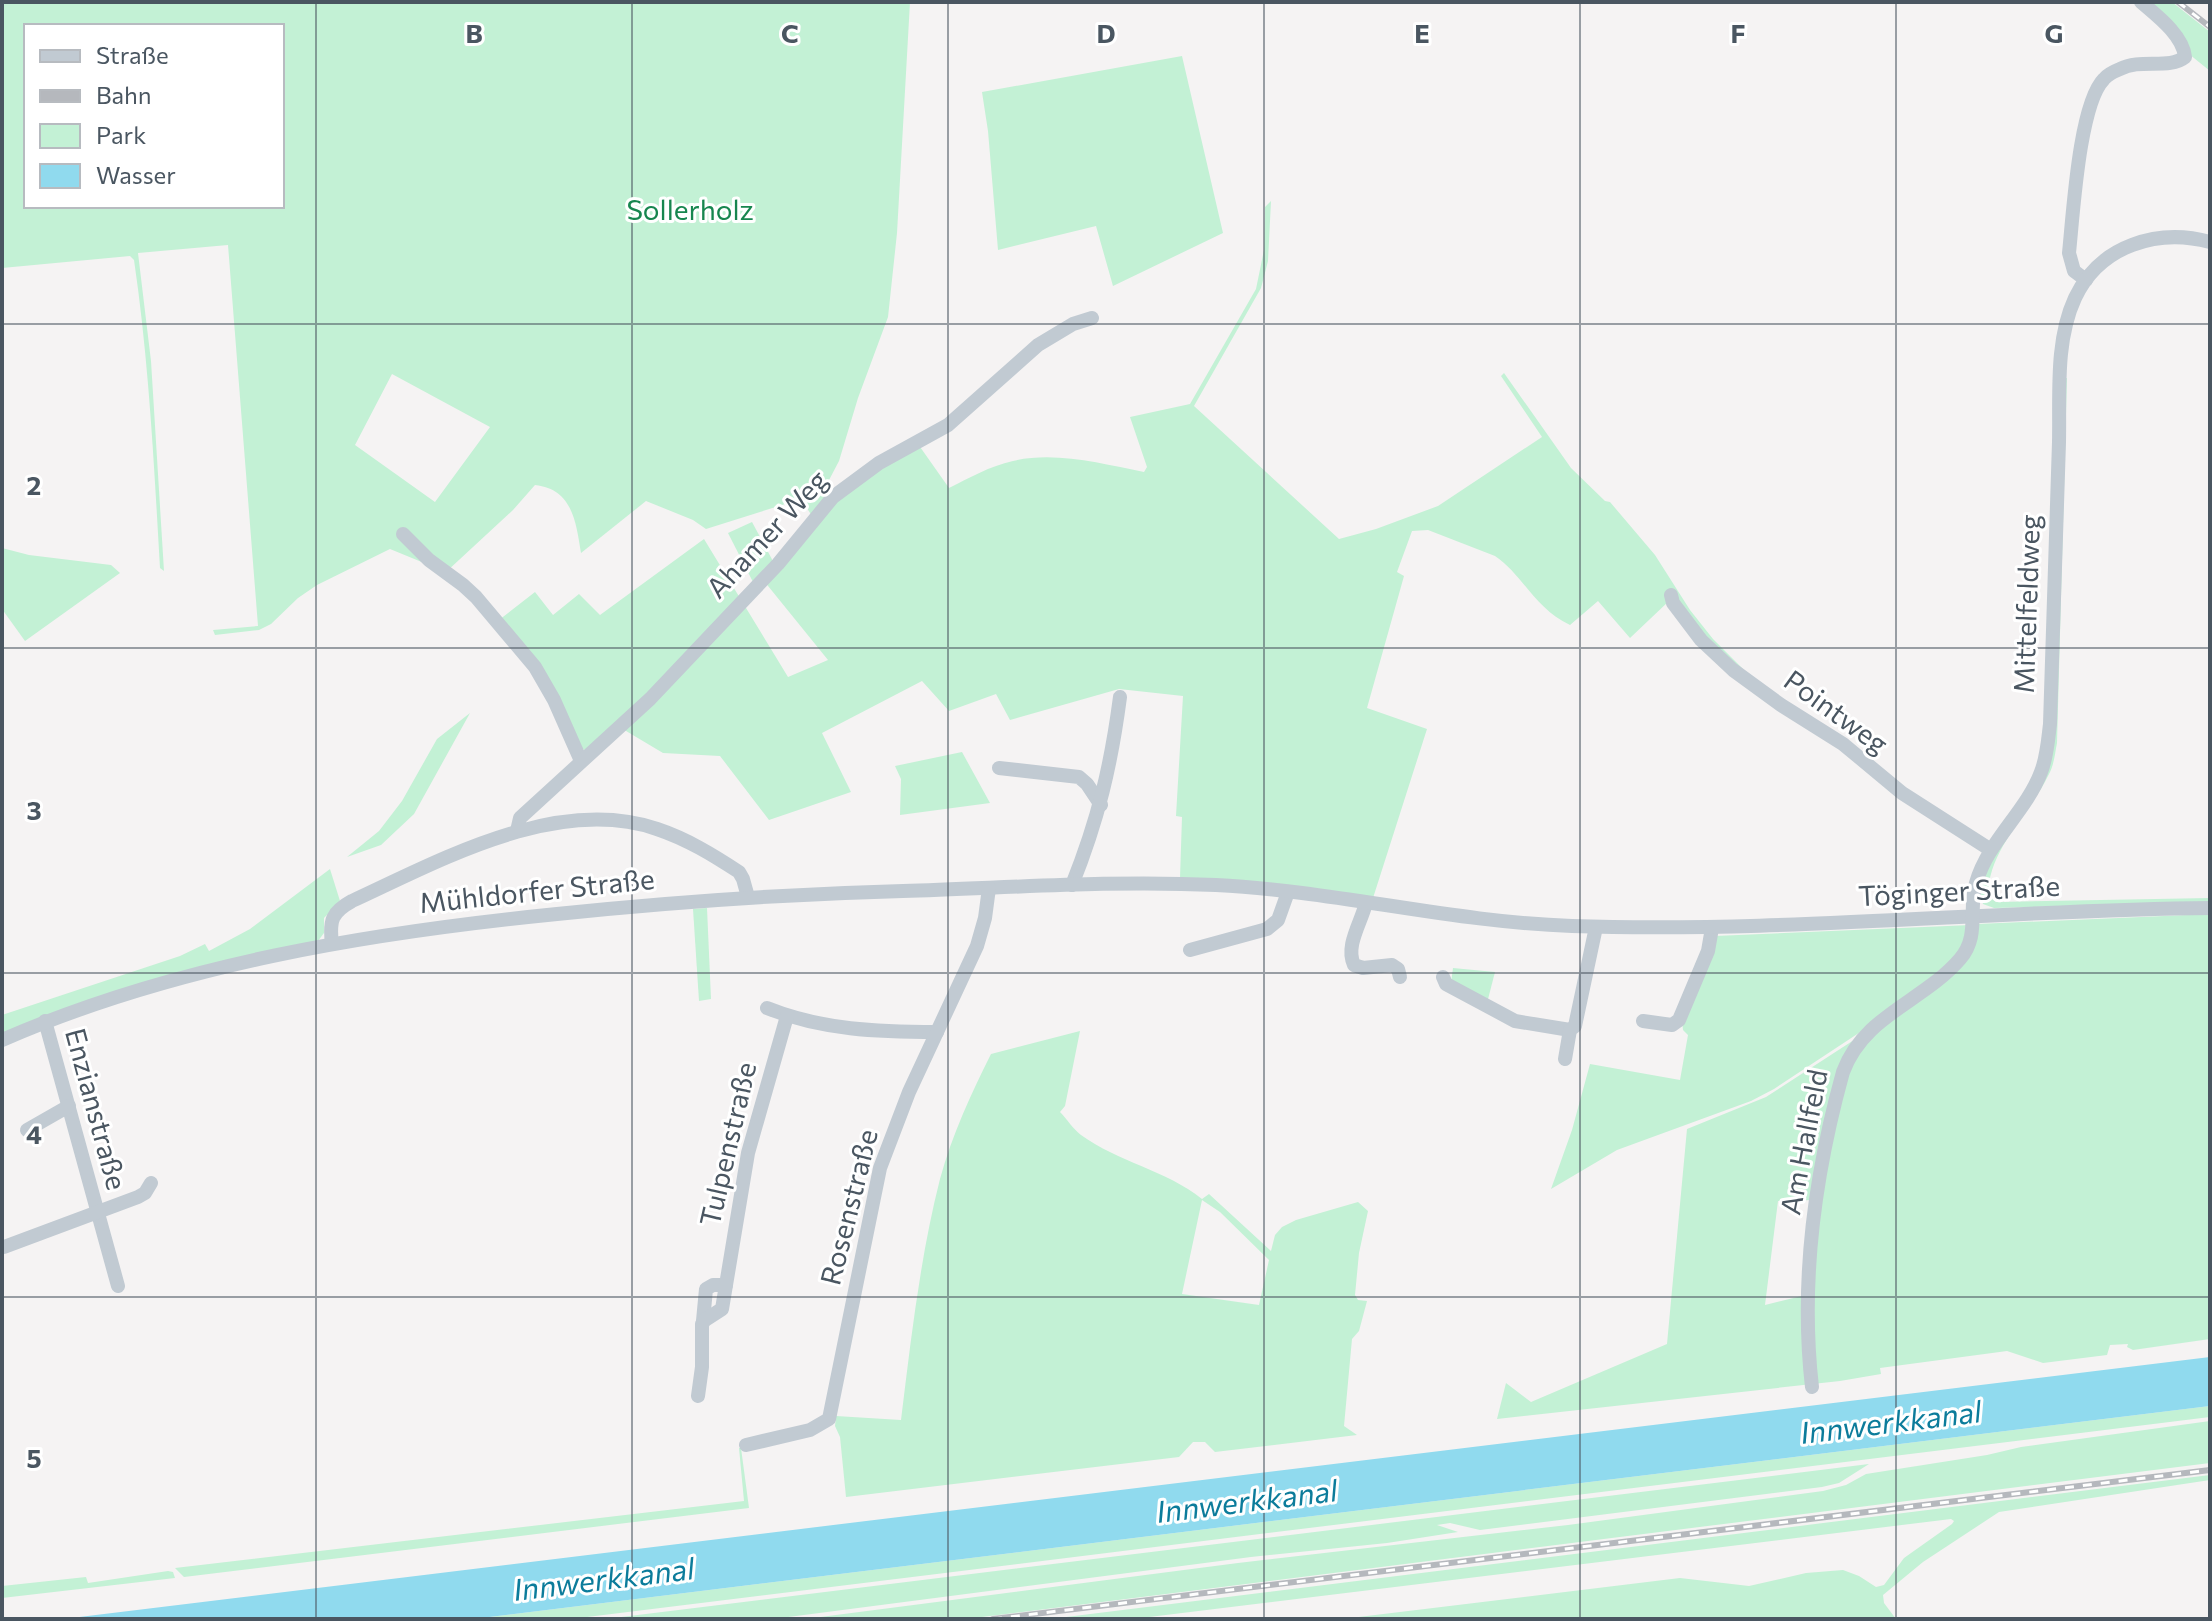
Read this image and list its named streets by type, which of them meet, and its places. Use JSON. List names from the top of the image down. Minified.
{"streets":{"street":["Ahamer Weg","Mittelfeldweg","Pointweg","Mühldorfer Straße","Töginger Straße","Enzianstraße","Am Hallfeld","Tulpenstraße","Rosenstraße"]},"crossings":[["Ahamer Weg","Mühldorfer Straße"],["Mittelfeldweg","Pointweg"],["Mittelfeldweg","Töginger Straße"],["Mittelfeldweg","Am Hallfeld"],["Mühldorfer Straße","Töginger Straße"],["Mühldorfer Straße","Enzianstraße"],["Mühldorfer Straße","Rosenstraße"],["Töginger Straße","Am Hallfeld"]],"water":["Innwerkkanal"],"parks":["Sollerholz"],"legend":["Straße","Bahn","Park","Wasser"],"grid":{"columns":["B","C","D","E","F","G"],"rows":["2","3","4","5"]}}
